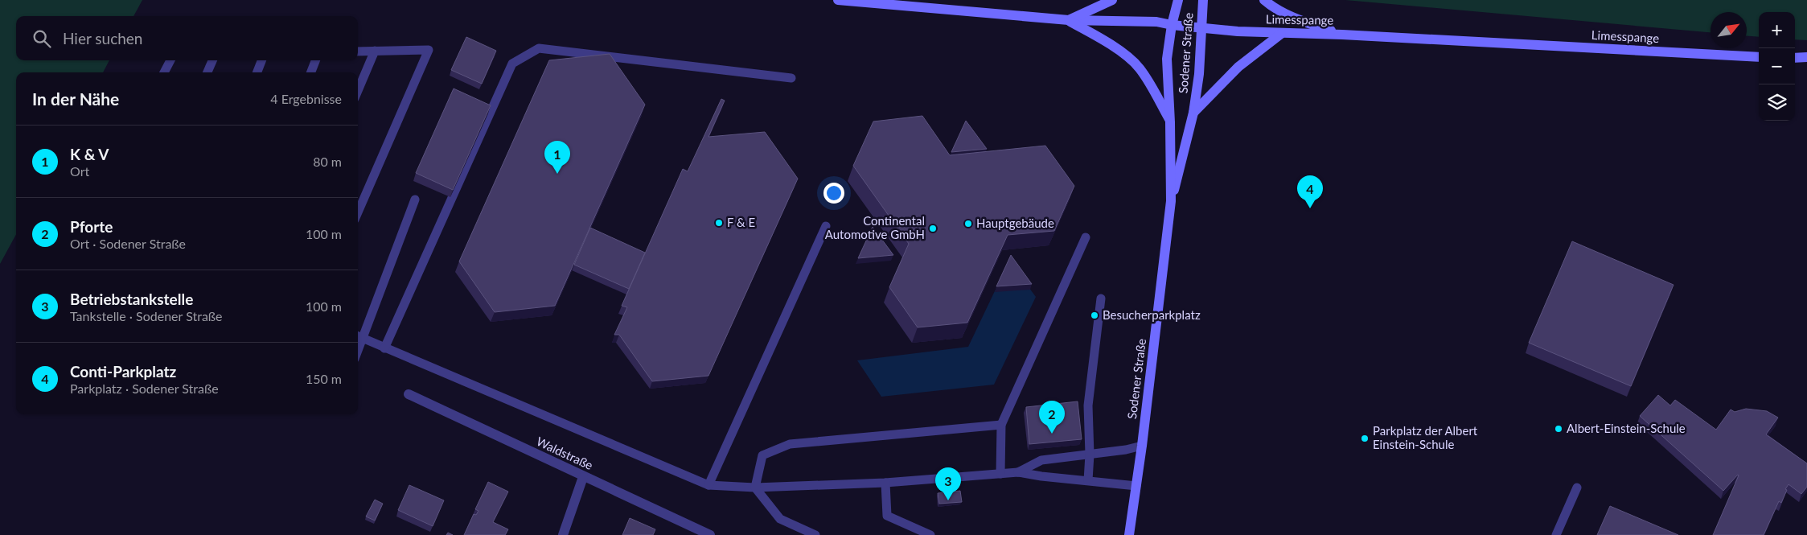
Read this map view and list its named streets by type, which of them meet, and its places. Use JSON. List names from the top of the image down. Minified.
{"streets":{"main road":["Limesspange","Sodener Straße"],"street":["Waldstraße"]},"crossings":[["Limesspange","Sodener Straße"]],"places":["F & E","Hauptgebäude","Continental Automotive GmbH","Besucherparkplatz","Albert-Einstein-Schule","Parkplatz der Albert Einstein-Schule"],"north":"top right","page":{"map_buttons":["+","−"],"search":"Hier suchen","heading":["In der Nähe","4 Ergebnisse"],"list":[{"mark":"1","name":"K & V","note":"Ort","value":"80 m"},{"mark":"2","name":"Pforte","note":"Ort · Sodener Straße","value":"100 m"},{"mark":"3","name":"Betriebstankstelle","note":"Tankstelle · Sodener Straße","value":"100 m"},{"mark":"4","name":"Conti-Parkplatz","note":"Parkplatz · Sodener Straße","value":"150 m"}],"pins":["1","4","2","3"]}}
